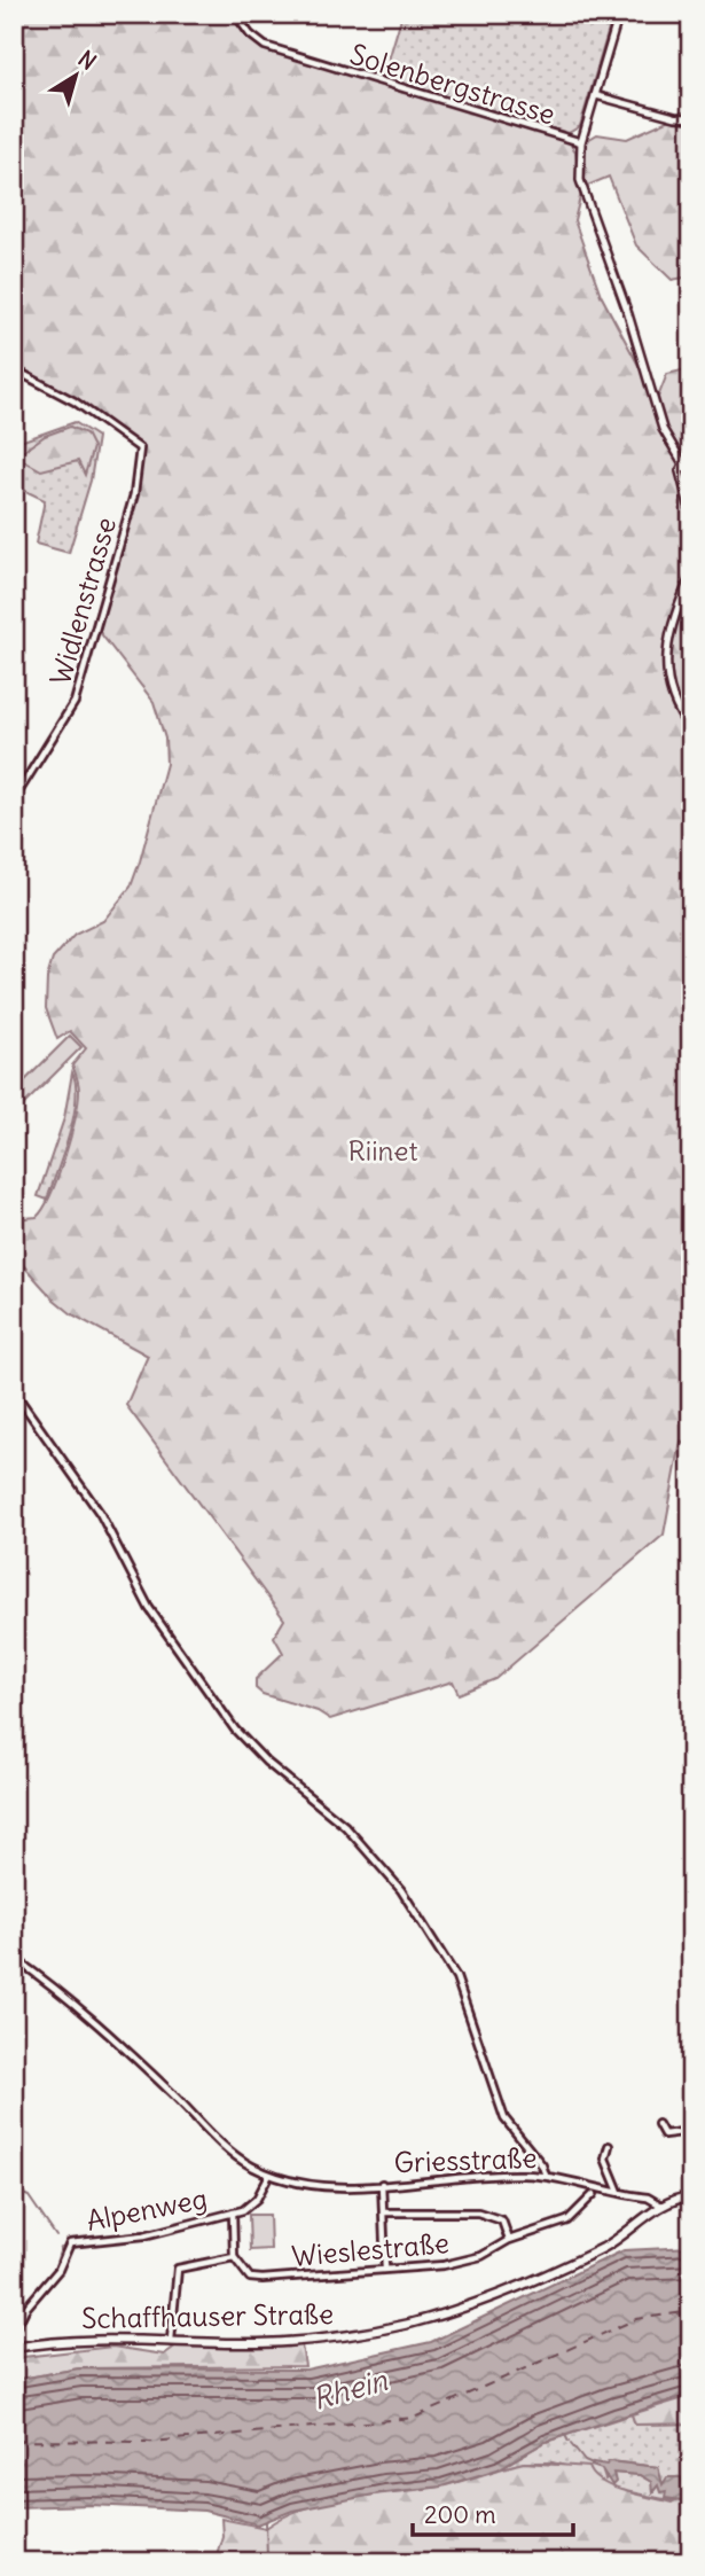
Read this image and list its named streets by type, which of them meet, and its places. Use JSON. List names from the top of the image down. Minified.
{"streets":{"main road":["Schaffhauser Straße"],"street":["Solenbergstrasse","Widlenstrasse","Griesstraße","Alpenweg","Wieslestraße"]},"crossings":[["Griesstraße","Alpenweg"],["Griesstraße","Schaffhauser Straße"]],"water":["Rhein"],"parks":["Riinet"],"scale_bar":"200 m","north":"top right"}
